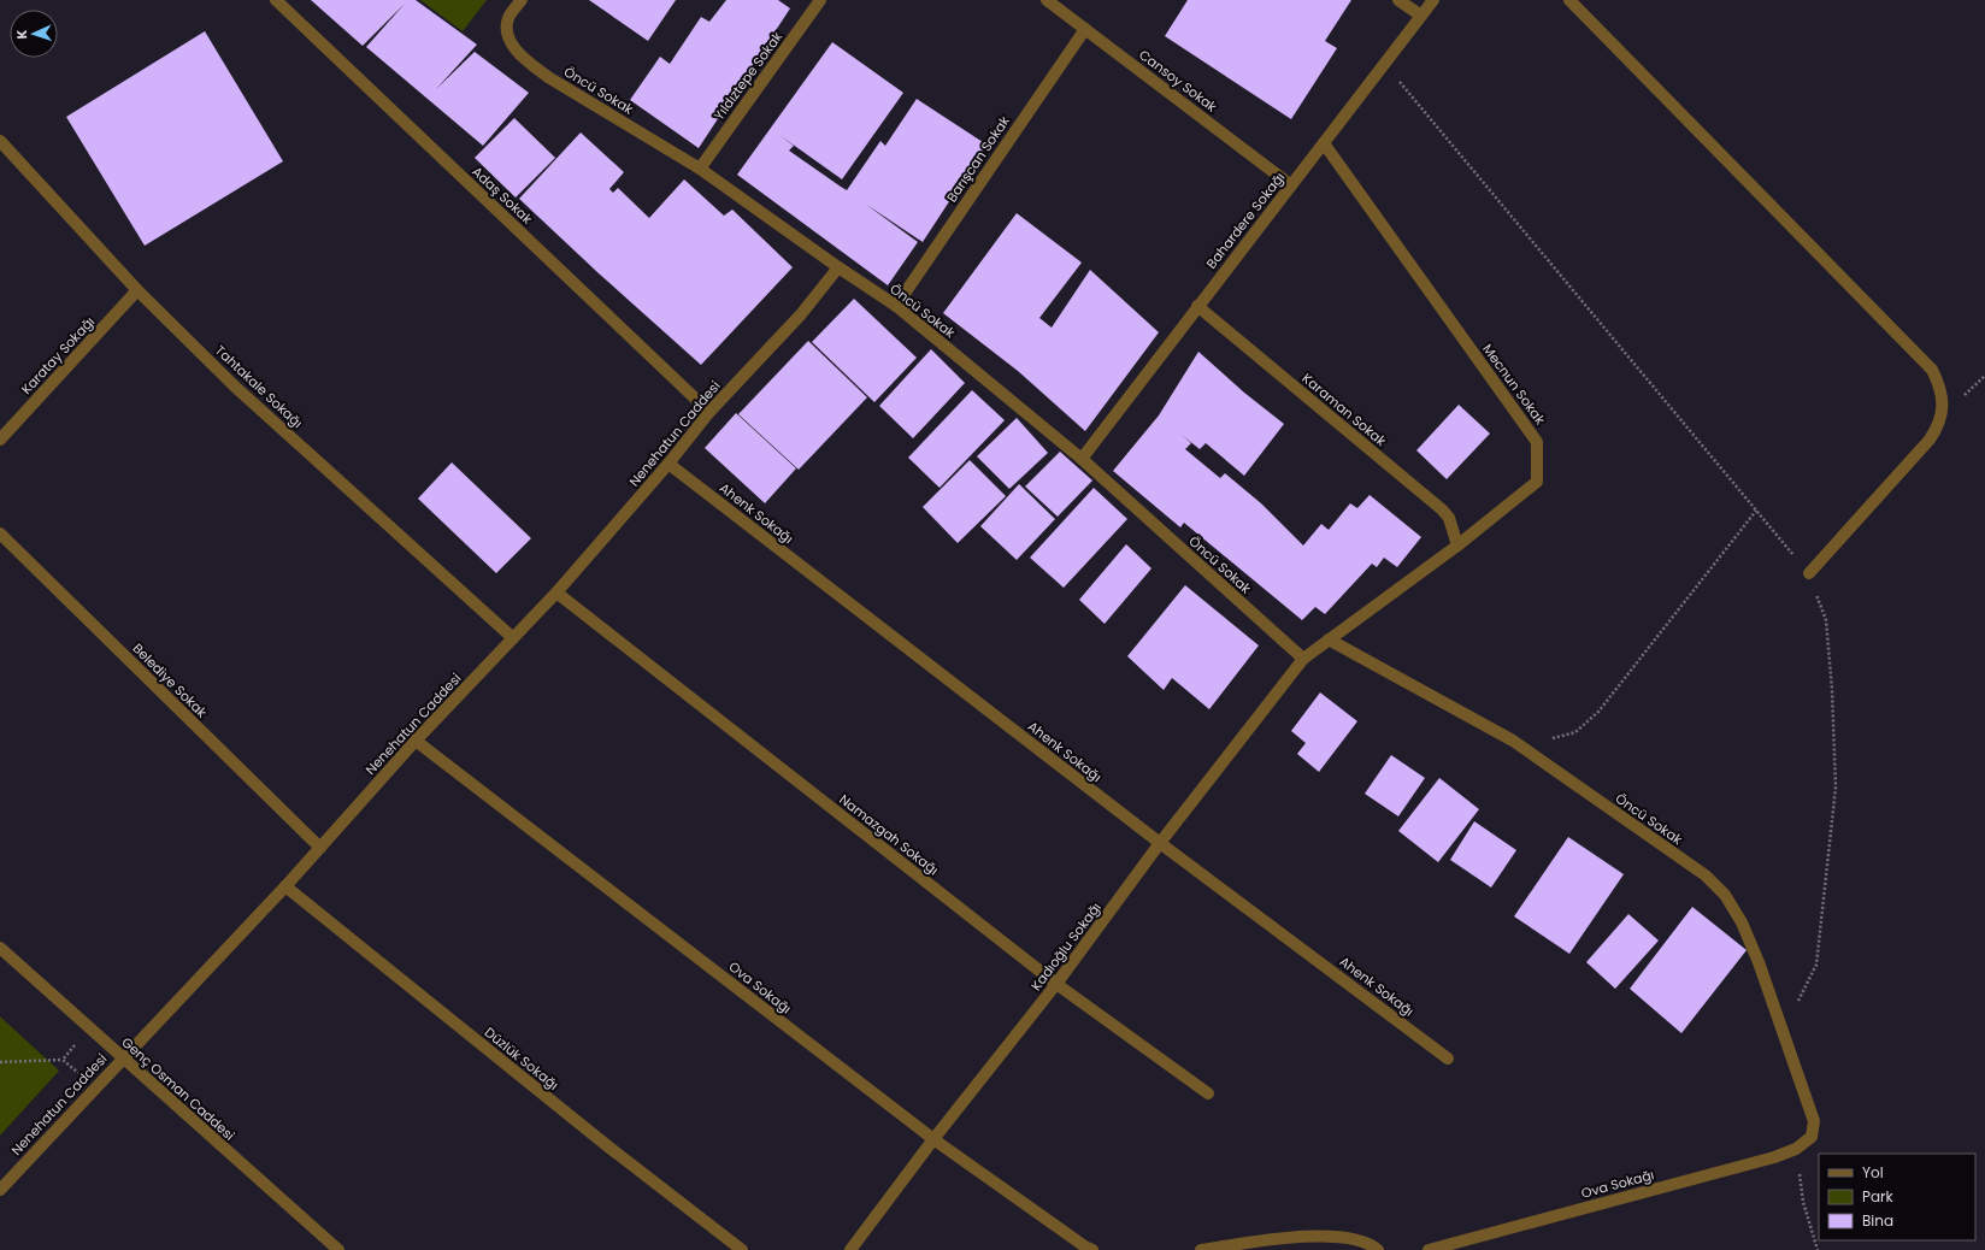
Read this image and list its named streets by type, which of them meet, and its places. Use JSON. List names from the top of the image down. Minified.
{"streets":{"street":["Yıldıztepe Sokak","Cansoy Sokak","Öncü Sokak","Barışcan Sokak","Adaş Sokak","Bahardere Sokağı","Karatay Sokağı","Mecnun Sokak","Tahtakale Sokağı","Karaman Sokak","Nenehatun Caddesi","Ahenk Sokağı","Belediye Sokak","Namazgah Sokağı","Kadıoğlu Sokağı","Ova Sokağı","Düzlük Sokağı","Genç Osman Caddesi"]},"crossings":[["Yıldıztepe Sokak","Öncü Sokak"],["Cansoy Sokak","Barışcan Sokak"],["Cansoy Sokak","Bahardere Sokağı"],["Öncü Sokak","Barışcan Sokak"],["Öncü Sokak","Bahardere Sokağı"],["Öncü Sokak","Mecnun Sokak"],["Öncü Sokak","Nenehatun Caddesi"],["Öncü Sokak","Kadıoğlu Sokağı"],["Öncü Sokak","Ova Sokağı"],["Adaş Sokak","Nenehatun Caddesi"],["Bahardere Sokağı","Mecnun Sokak"],["Bahardere Sokağı","Karaman Sokak"],["Karatay Sokağı","Tahtakale Sokağı"],["Mecnun Sokak","Karaman Sokak"],["Mecnun Sokak","Kadıoğlu Sokağı"],["Tahtakale Sokağı","Nenehatun Caddesi"],["Nenehatun Caddesi","Ahenk Sokağı"],["Nenehatun Caddesi","Belediye Sokak"],["Nenehatun Caddesi","Namazgah Sokağı"],["Nenehatun Caddesi","Ova Sokağı"],["Nenehatun Caddesi","Düzlük Sokağı"],["Nenehatun Caddesi","Genç Osman Caddesi"],["Ahenk Sokağı","Kadıoğlu Sokağı"],["Namazgah Sokağı","Kadıoğlu Sokağı"],["Kadıoğlu Sokağı","Ova Sokağı"]],"legend":["Yol","Park","Bina"],"north":"left"}
